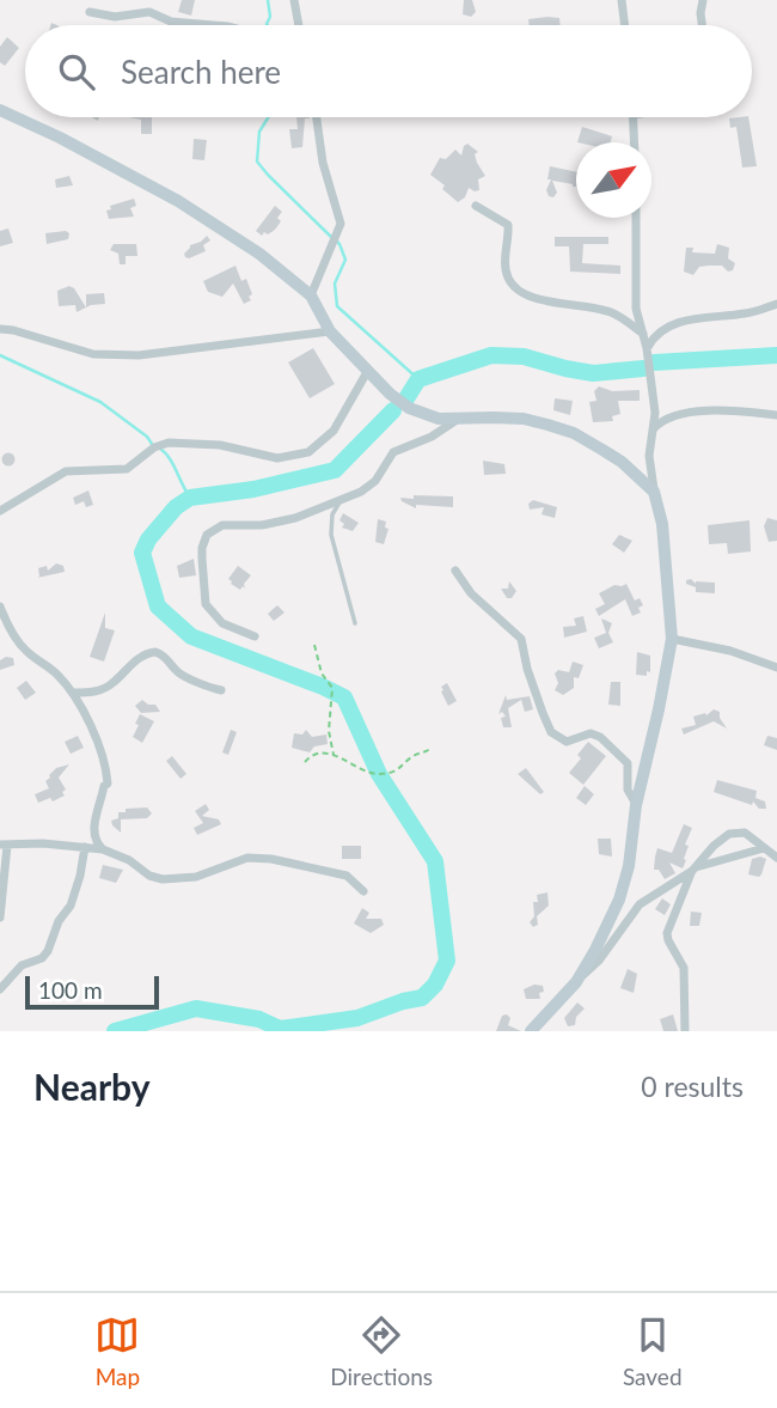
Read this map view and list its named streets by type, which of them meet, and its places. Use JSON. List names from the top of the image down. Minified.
{"scale_bar":"100 m","north":"top right","page":{"search":"Search here","scale":"100 m","heading":["Nearby","0 results"],"nav":["Map","Directions","Saved"]}}
